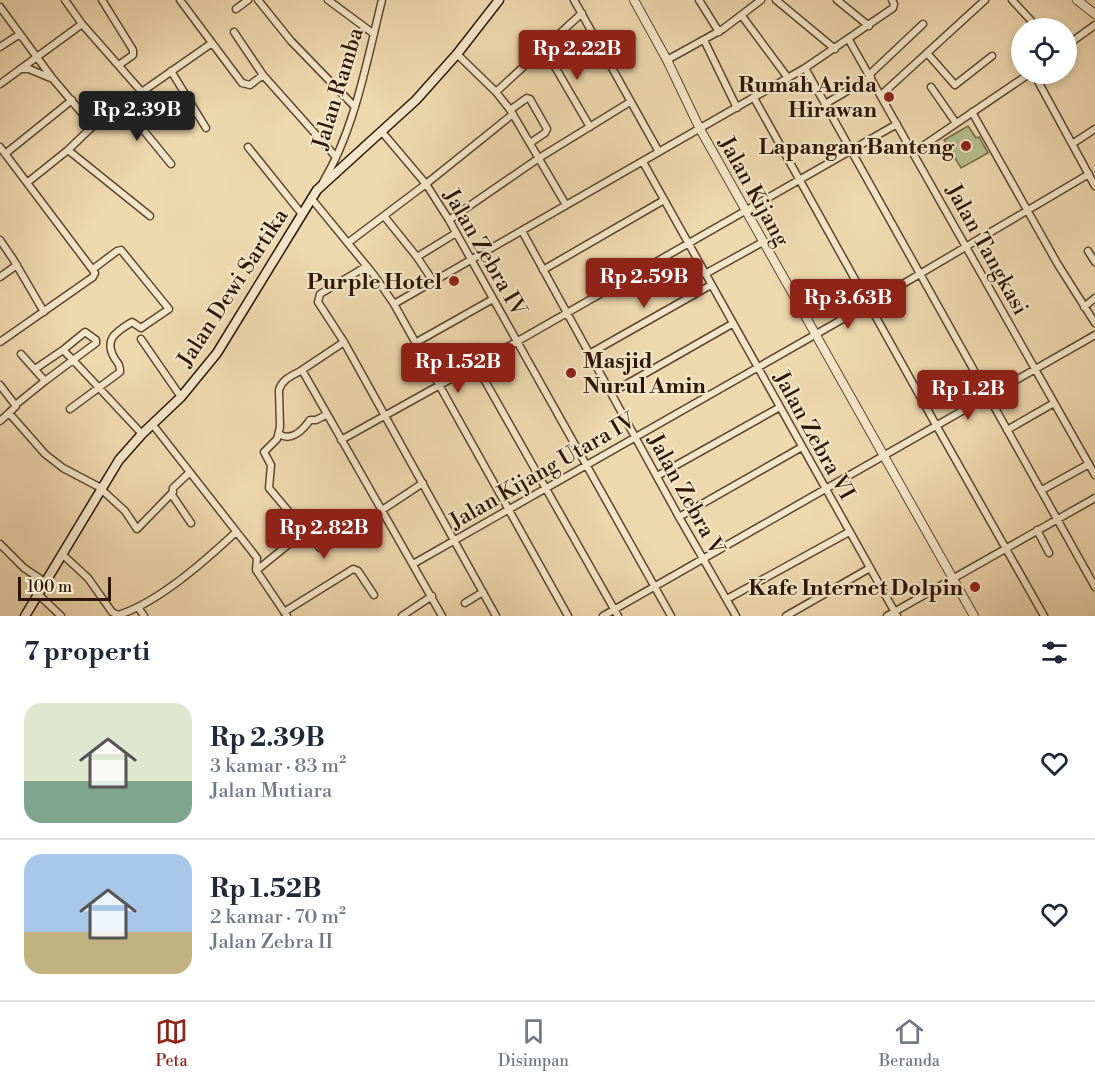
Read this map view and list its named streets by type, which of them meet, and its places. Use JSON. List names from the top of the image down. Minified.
{"streets":{"main road":["Jalan Dewi Sartika"],"street":["Jalan Ramba","Jalan Kijang","Jalan Tangkasi","Jalan Zebra IV","Jalan Zebra VI","Jalan Kijang Utara IV","Jalan Zebra V"]},"crossings":[["Jalan Ramba","Jalan Dewi Sartika"],["Jalan Kijang","Jalan Kijang Utara IV"],["Jalan Tangkasi","Jalan Kijang Utara IV"],["Jalan Zebra IV","Jalan Dewi Sartika"],["Jalan Zebra IV","Jalan Kijang Utara IV"],["Jalan Zebra VI","Jalan Kijang Utara IV"],["Jalan Zebra VI","Jalan Zebra V"],["Jalan Kijang Utara IV","Jalan Zebra V"]],"places":["Rumah Arida Hirawan","Lapangan Banteng","Purple Hotel","Masjid Nurul Amin","Kafe Internet Dolpin"],"scale_bar":"100 m","page":{"price":["Rp 2.22B","Rp 2.39B","Rp 2.59B","Rp 3.63B","Rp 1.52B","Rp 1.2B","Rp 2.82B"],"scale":"100 m","heading":"7 properti","list":[{"name":"Rp 2.39B","note":"3 kamar · 83 m² · Jalan Mutiara"},{"name":"Rp 1.52B","note":"2 kamar · 70 m² · Jalan Zebra II"}],"tabs":["Peta","Disimpan","Beranda"]}}
